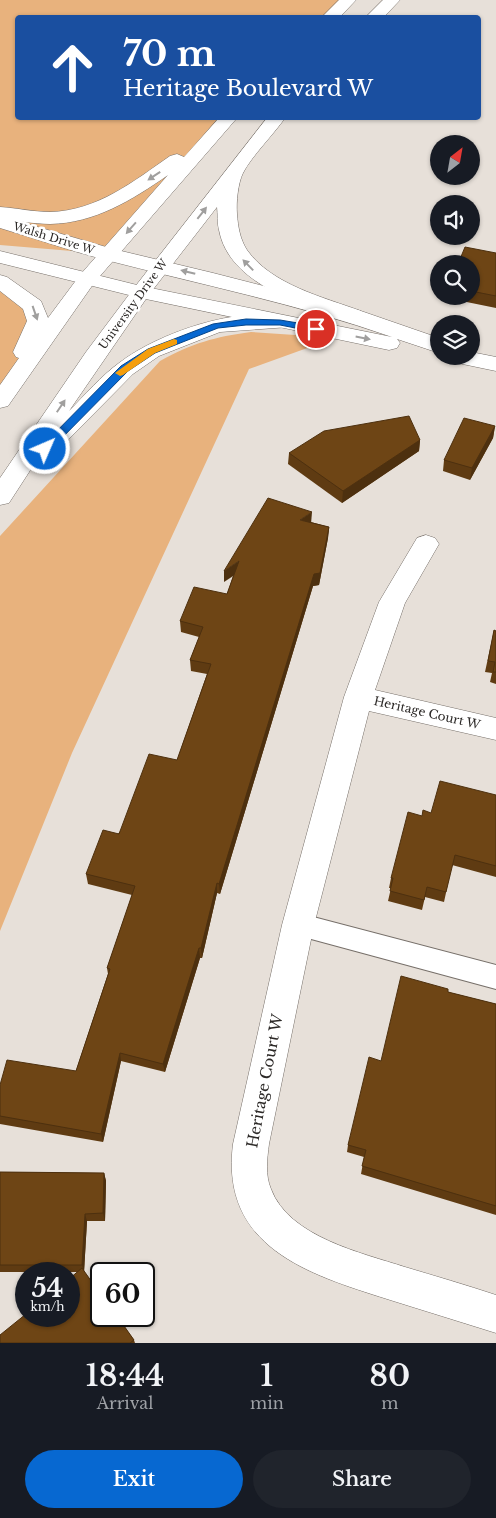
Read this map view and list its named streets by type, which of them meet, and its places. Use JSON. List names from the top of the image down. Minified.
{"streets":{"main road":["Walsh Drive W","University Drive W","Heritage Court W"]},"crossings":[["Walsh Drive W","University Drive W"]],"north":"top right","page":{"turn":["70 m","Heritage Boulevard W"],"speed":"54 km/h","limit":"60","eta":["18:44","Arrival","1","min","80","m"],"buttons":["Exit","Share"]}}
